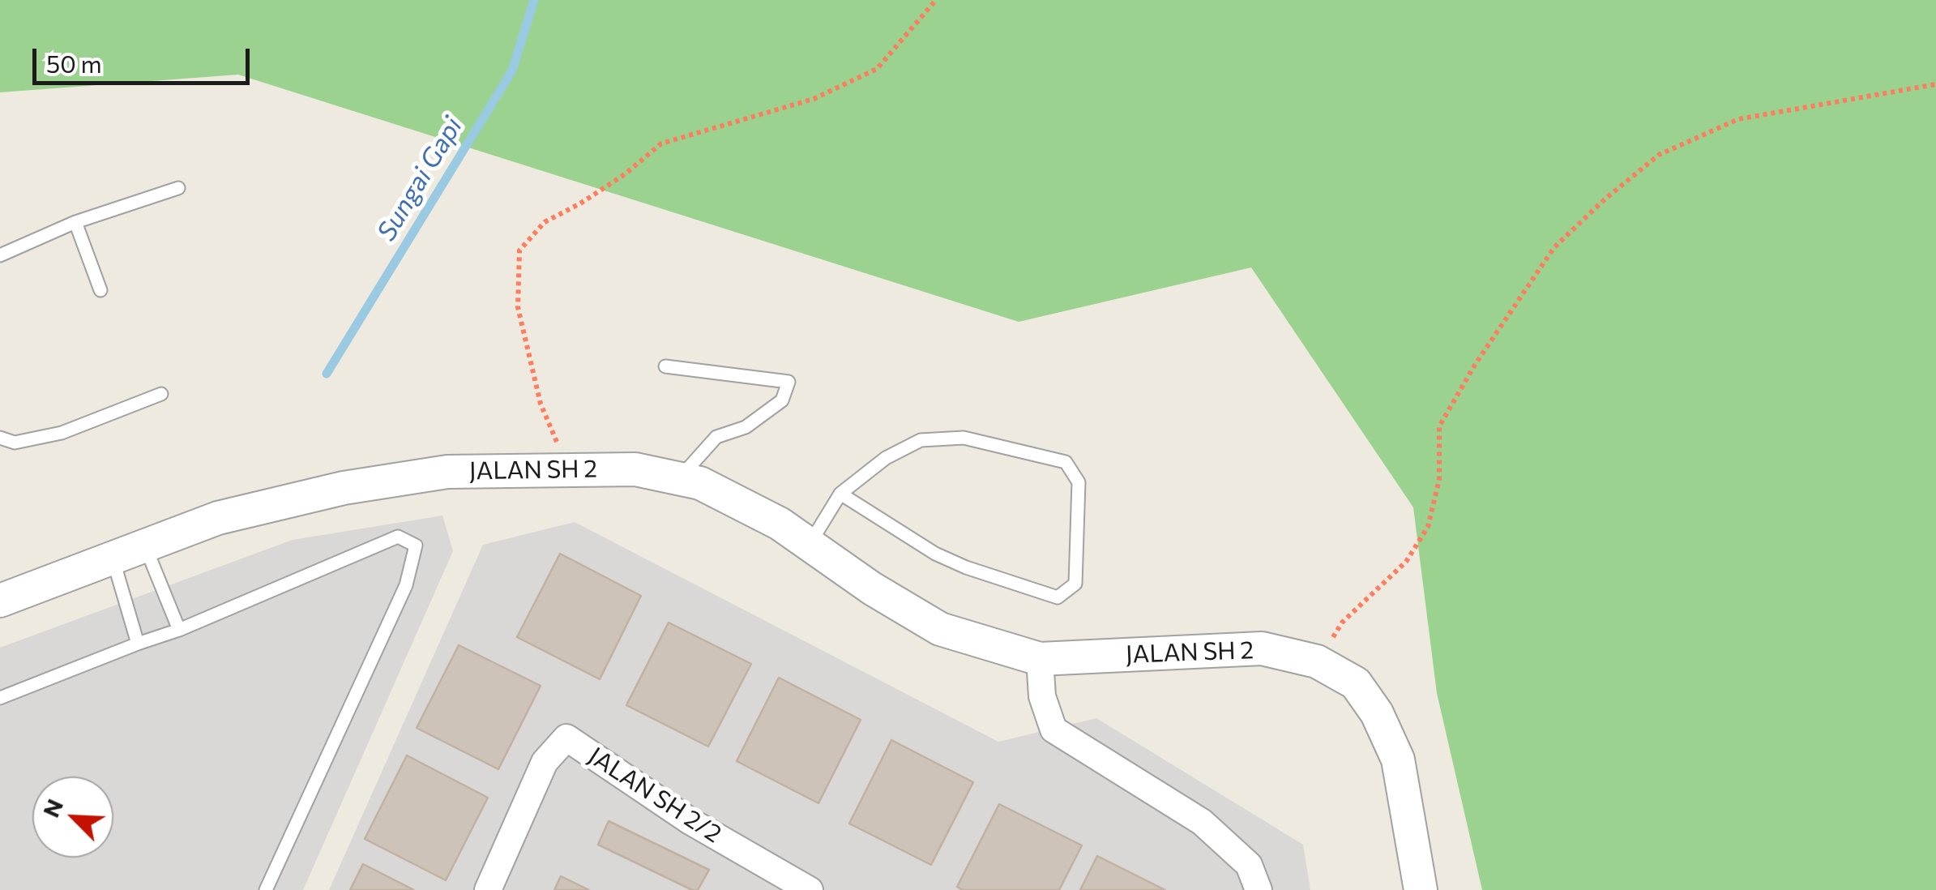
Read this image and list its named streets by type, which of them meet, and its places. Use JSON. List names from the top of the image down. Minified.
{"streets":{"street":["JALAN SH 2","JALAN SH 2/2"]},"water":["Sungai Gapi"],"scale_bar":"50 m","north":"top left"}
